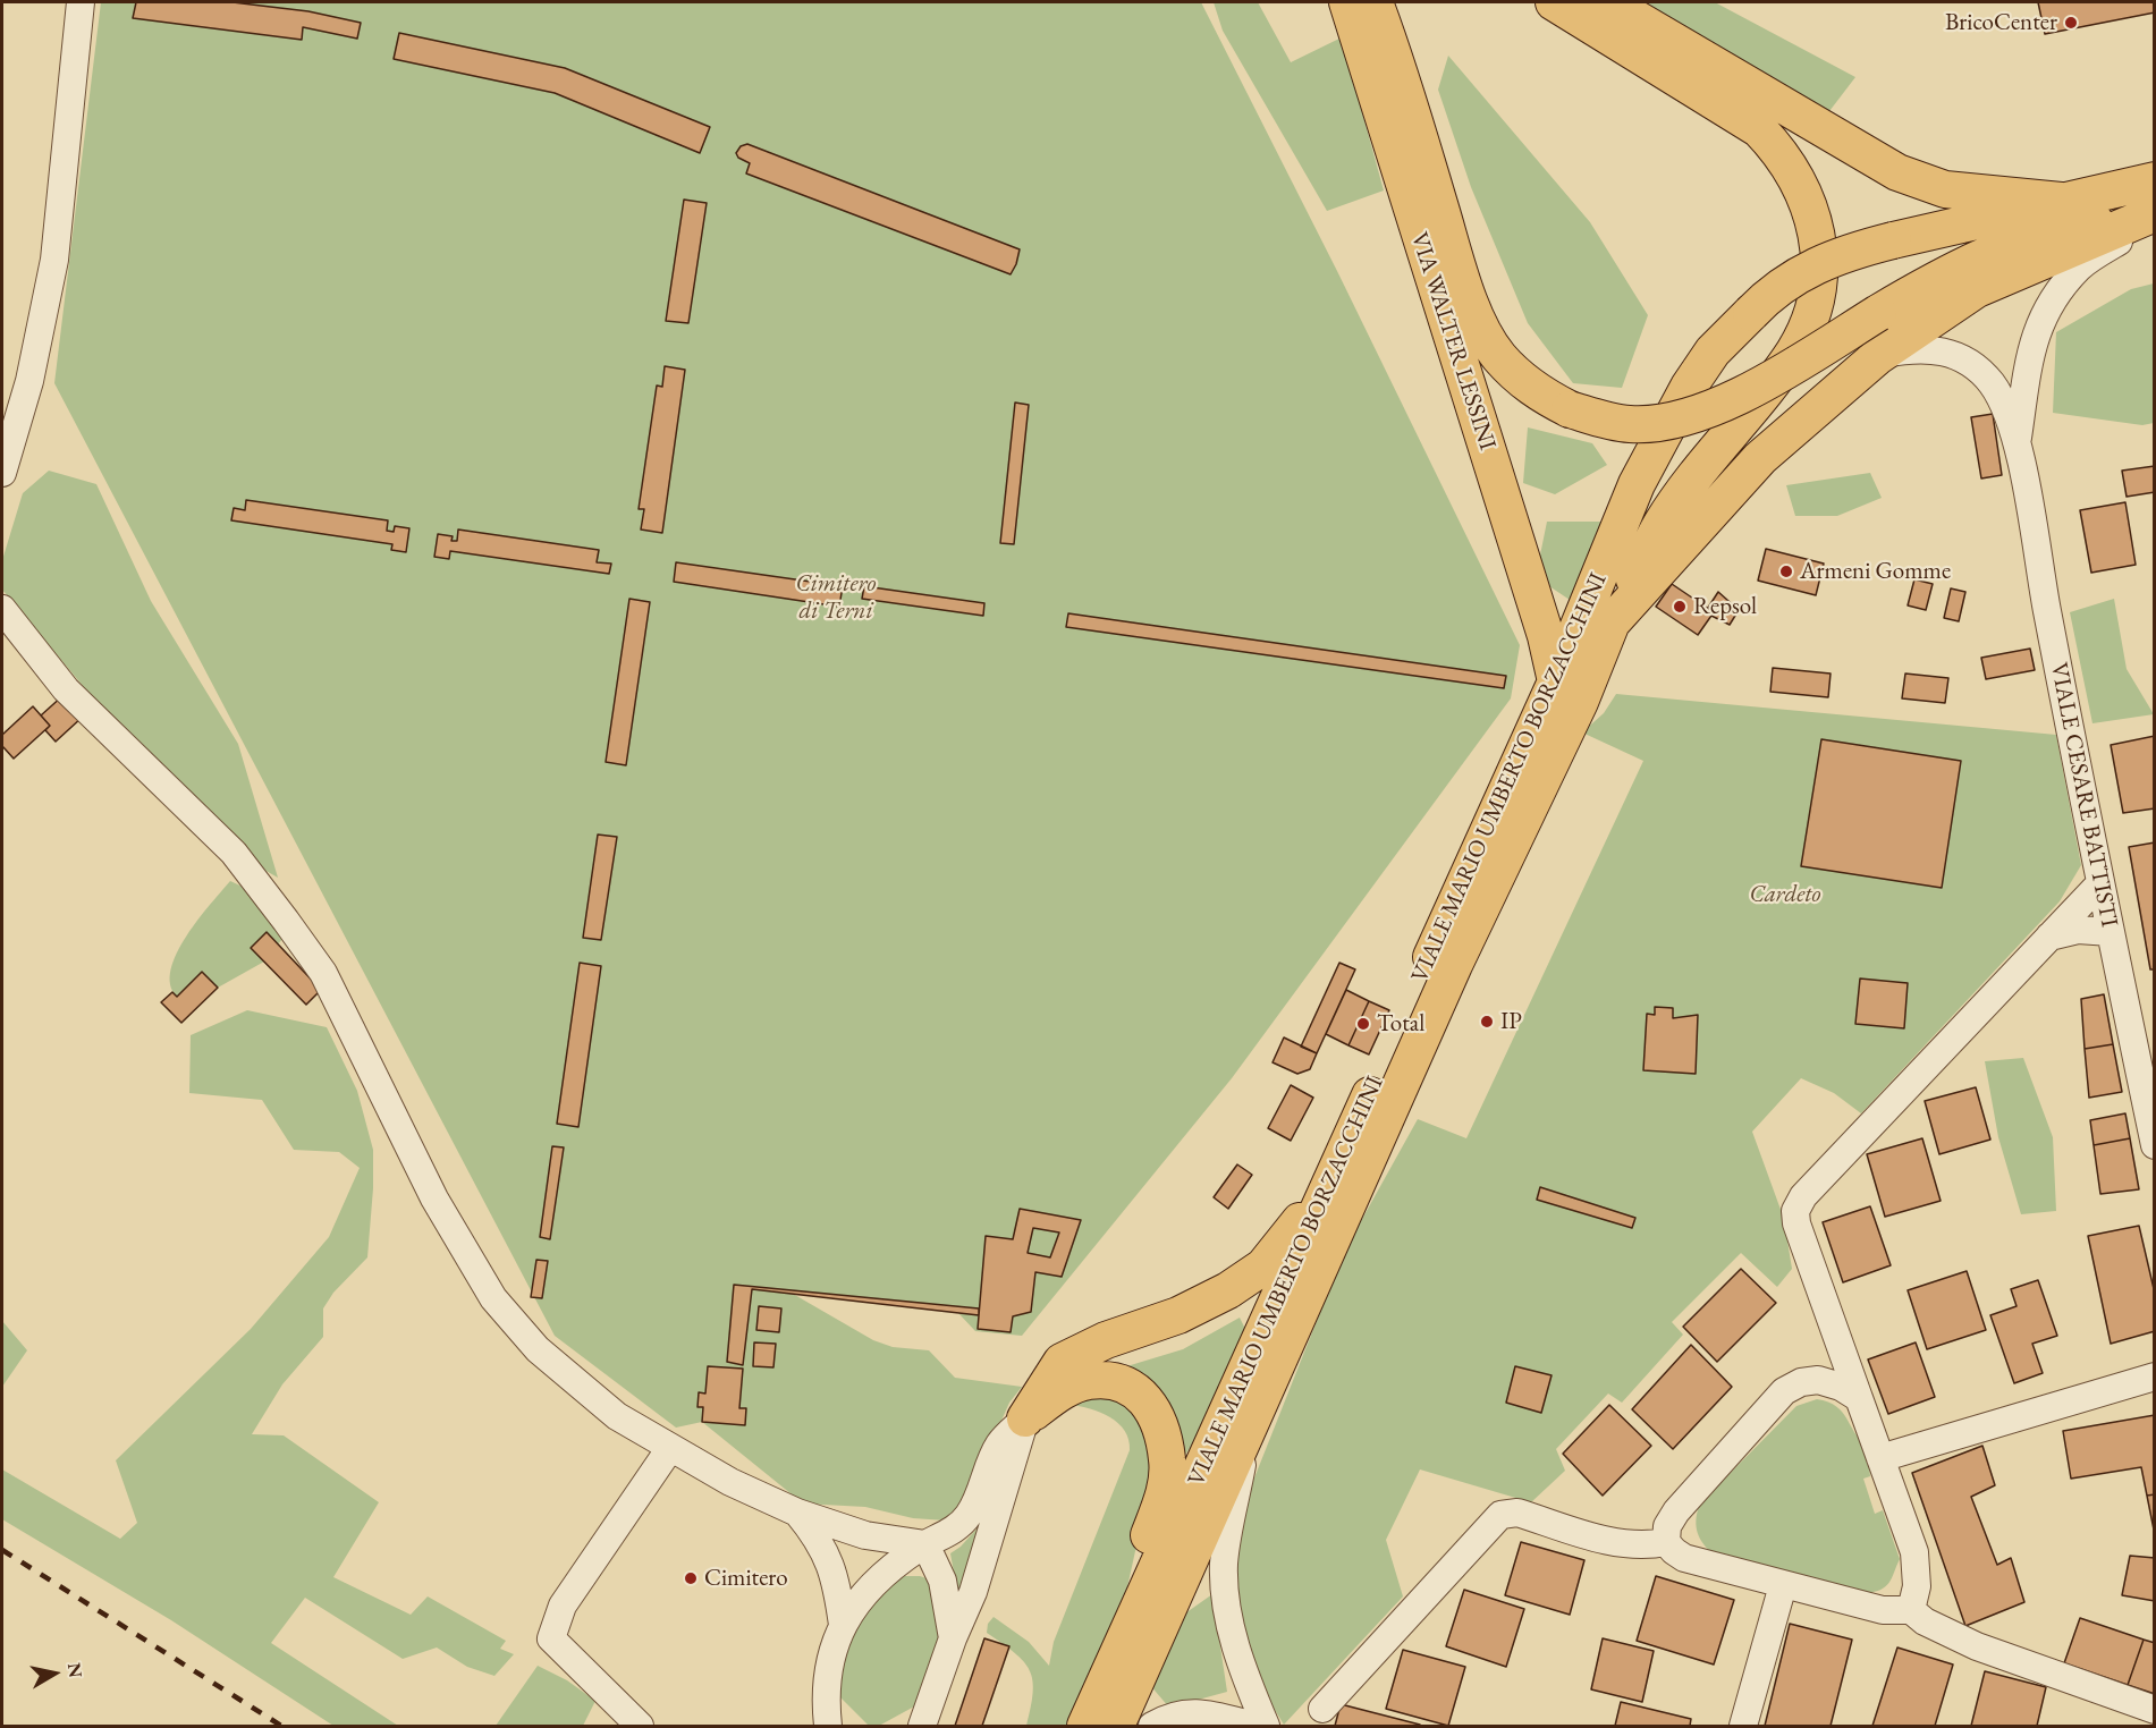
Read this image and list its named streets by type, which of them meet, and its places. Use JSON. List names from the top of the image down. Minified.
{"streets":{"main road":["VIA WALTER LESSINI","VIALE MARIO UMBERTO BORZACCHINI"],"street":["VIALE CESARE BATTISTI"]},"crossings":[["VIA WALTER LESSINI","VIALE MARIO UMBERTO BORZACCHINI"],["VIA WALTER LESSINI","VIALE CESARE BATTISTI"],["VIALE MARIO UMBERTO BORZACCHINI","VIALE CESARE BATTISTI"]],"parks":["Cimitero di Terni","Cardeto"],"places":["BricoCenter","Armeni Gomme","Repsol","IP","Total","Cimitero"],"north":"right"}
